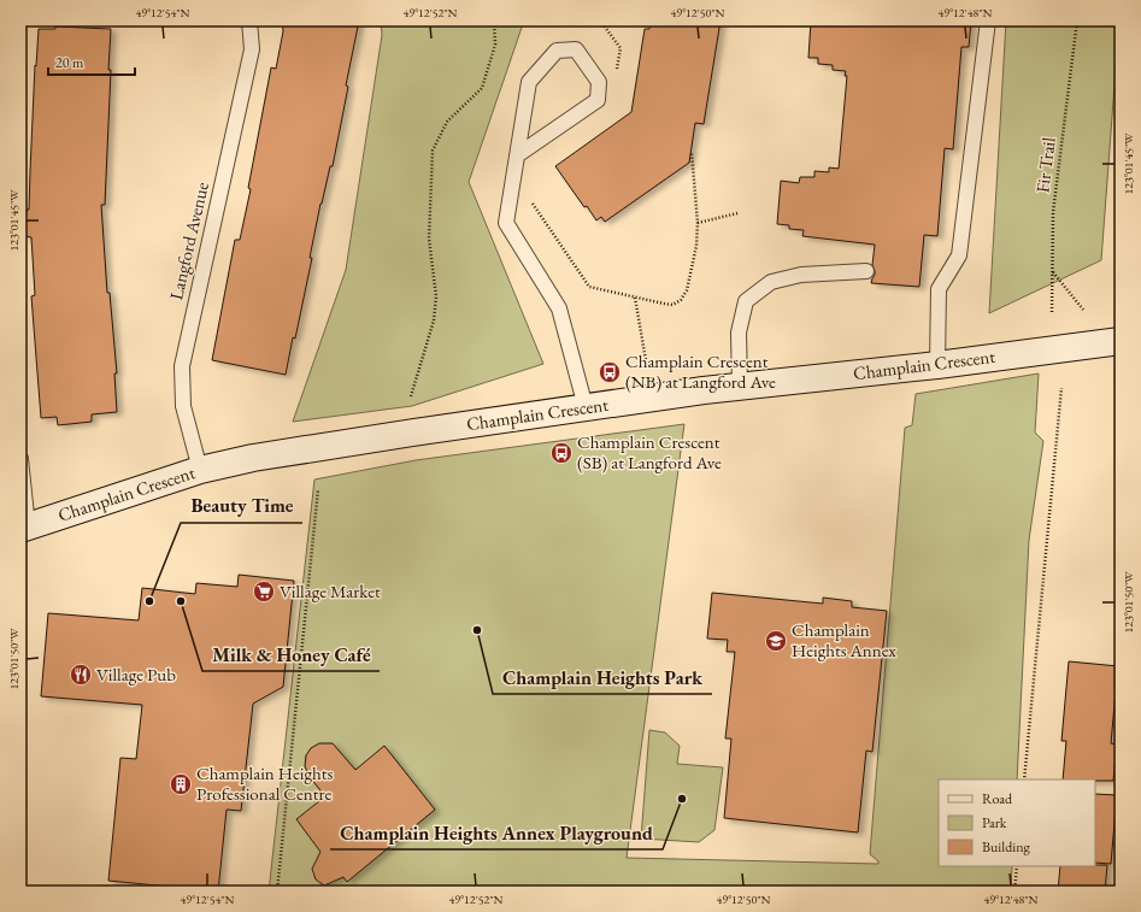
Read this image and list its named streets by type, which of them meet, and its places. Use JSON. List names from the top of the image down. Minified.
{"streets":{"street":["Champlain Crescent"],"lane":["Langford Avenue"],"path":["Fir Trail"]},"crossings":[["Langford Avenue","Champlain Crescent"]],"places":{"bus stop":["Champlain Crescent (NB) at Langford Ave","Champlain Crescent (SB) at Langford Ave"],"supermarket":["Village Market"],"other":["Beauty Time","Milk & Honey Café","Champlain Heights Park","Champlain Heights Annex Playground"],"school or university":["Champlain Heights Annex"],"restaurant":["Village Pub"],"building":["Champlain Heights Professional Centre"]},"legend":["Road","Park","Building"],"scale_bar":"20 m","coordinates":["49°12'54\"N","49°12'52\"N","49°12'50\"N","49°12'48\"N","123°01'45\"W","123°01'50\"W"]}
